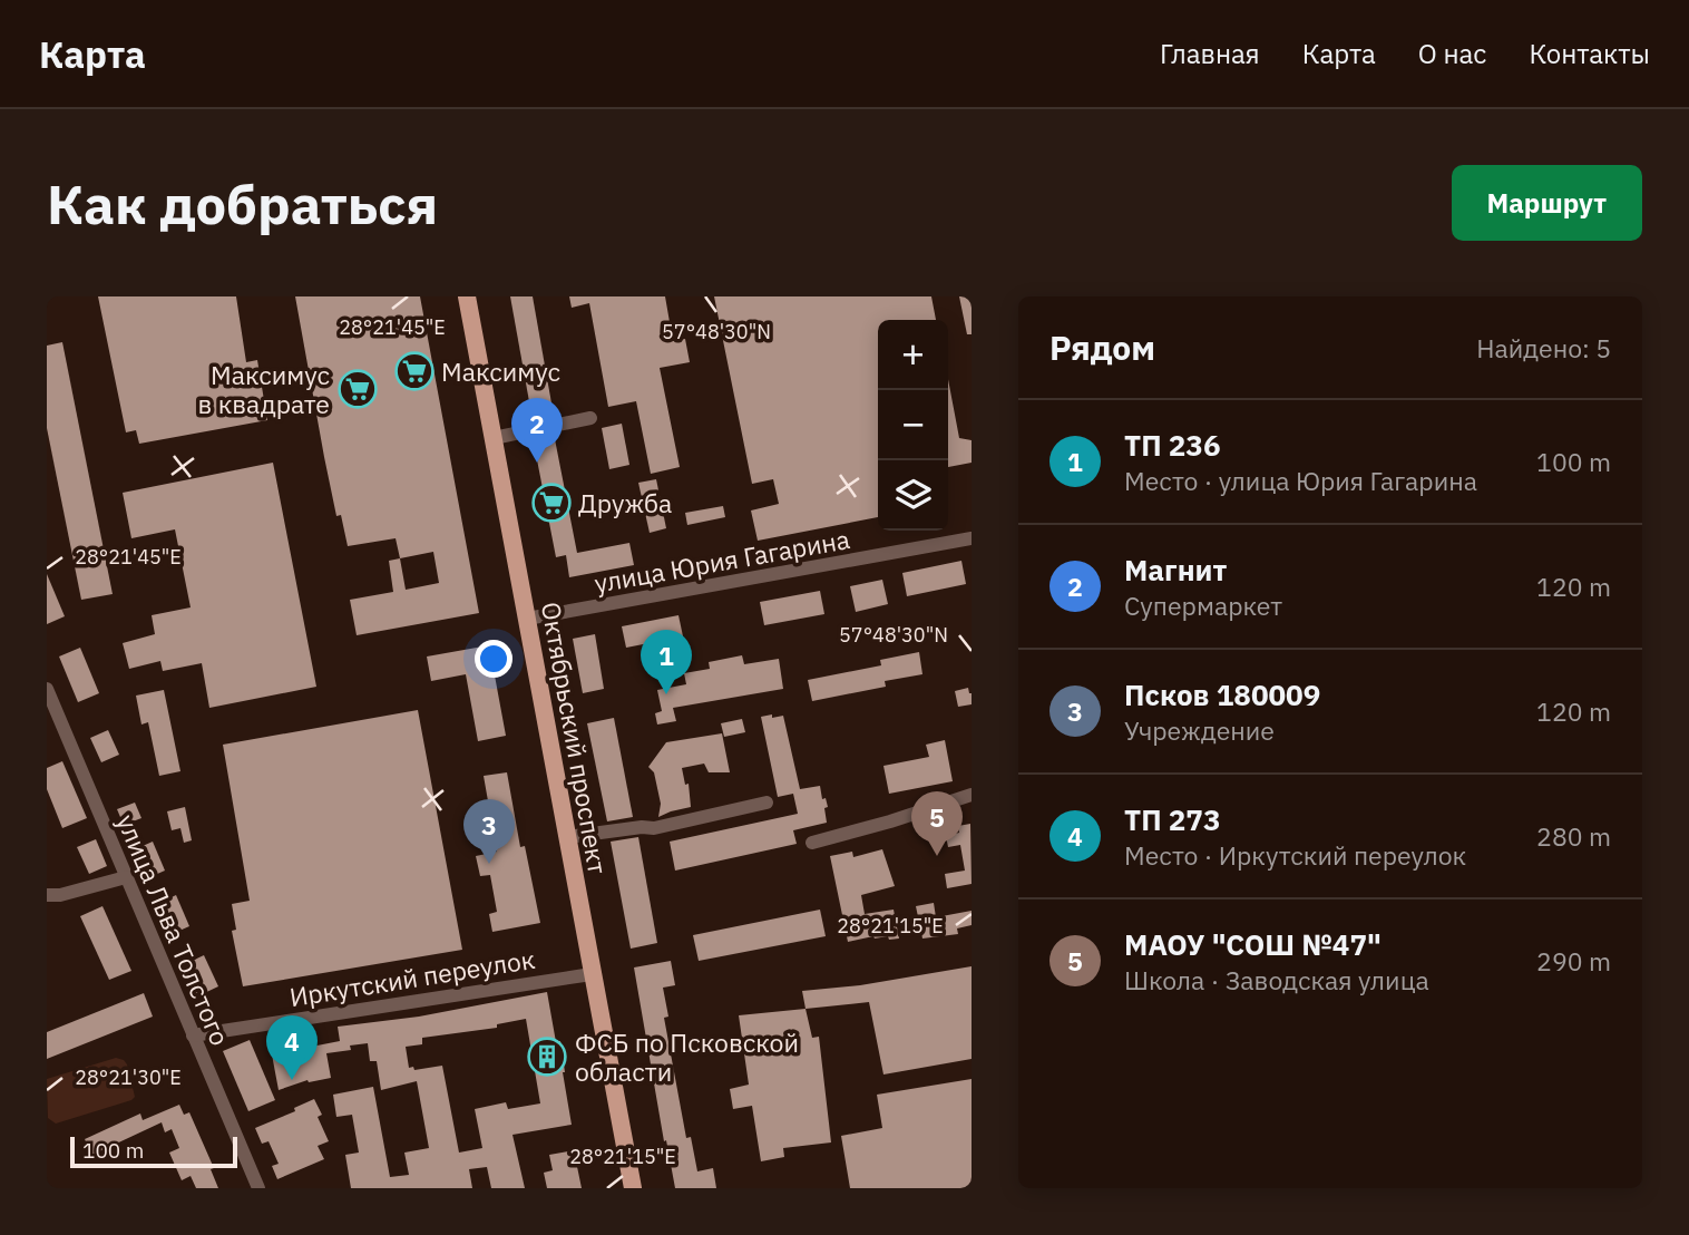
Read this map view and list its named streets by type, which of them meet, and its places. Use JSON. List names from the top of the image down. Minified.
{"streets":{"main road":["Октябрьский проспект"],"street":["улица Юрия Гагарина","улица Льва Толстого","Иркутский переулок"]},"crossings":[["улица Юрия Гагарина","Октябрьский проспект"],["Октябрьский проспект","Иркутский переулок"],["улица Льва Толстого","Иркутский переулок"]],"places":{"supermarket":["Максимус","Максимус в квадрате","Дружба"],"building":["ФСБ по Псковской области"]},"scale_bar":"100 m","page":{"header":"Карта","nav":["Главная","Карта","О нас","Контакты"],"buttons":"Маршрут","title":"Как добраться","heading":["Рядом","Найдено: 5"],"map_buttons":["+","−"],"pins":["2","1","5","3","4"],"list":[{"mark":"1","name":"ТП 236","note":"Место · улица Юрия Гагарина","value":"100 m"},{"mark":"2","name":"Магнит","note":"Супермаркет","value":"120 m"},{"mark":"3","name":"Псков 180009","note":"Учреждение","value":"120 m"},{"mark":"4","name":"ТП 273","note":"Место · Иркутский переулок","value":"280 m"},{"mark":"5","name":"МАОУ \"СОШ №47\"","note":"Школа · Заводская улица","value":"290 m"}],"scale":"100 m"},"coordinates":["28°21'45\"E","57°48'30\"N","28°21'15\"E","28°21'30\"E"]}
